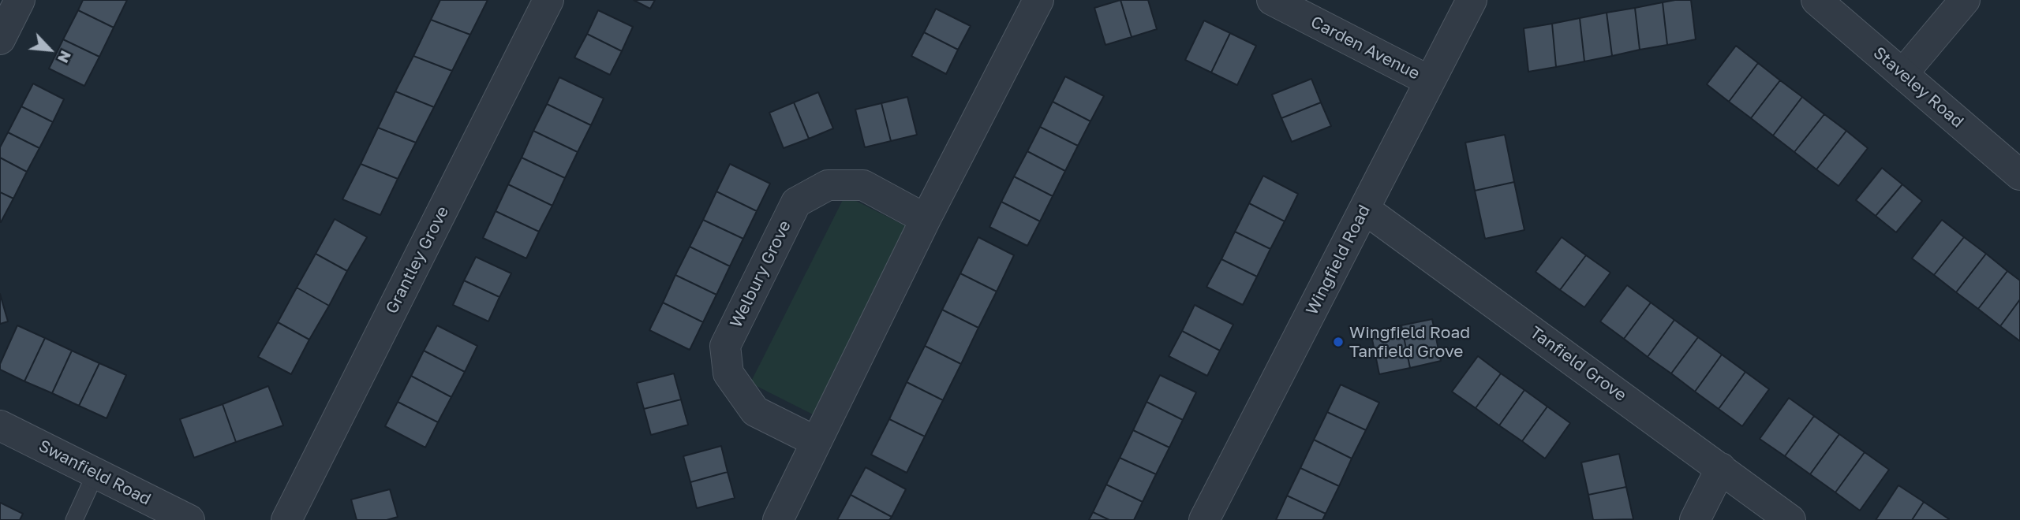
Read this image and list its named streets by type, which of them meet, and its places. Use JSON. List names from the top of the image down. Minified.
{"streets":{"street":["Carden Avenue","Staveley Road","Grantley Grove","Wingfield Road","Welbury Grove","Tanfield Grove","Swanfield Road"]},"crossings":[["Carden Avenue","Wingfield Road"],["Wingfield Road","Tanfield Grove"]],"places":["Wingfield Road Tanfield Grove"],"north":"bottom right"}
